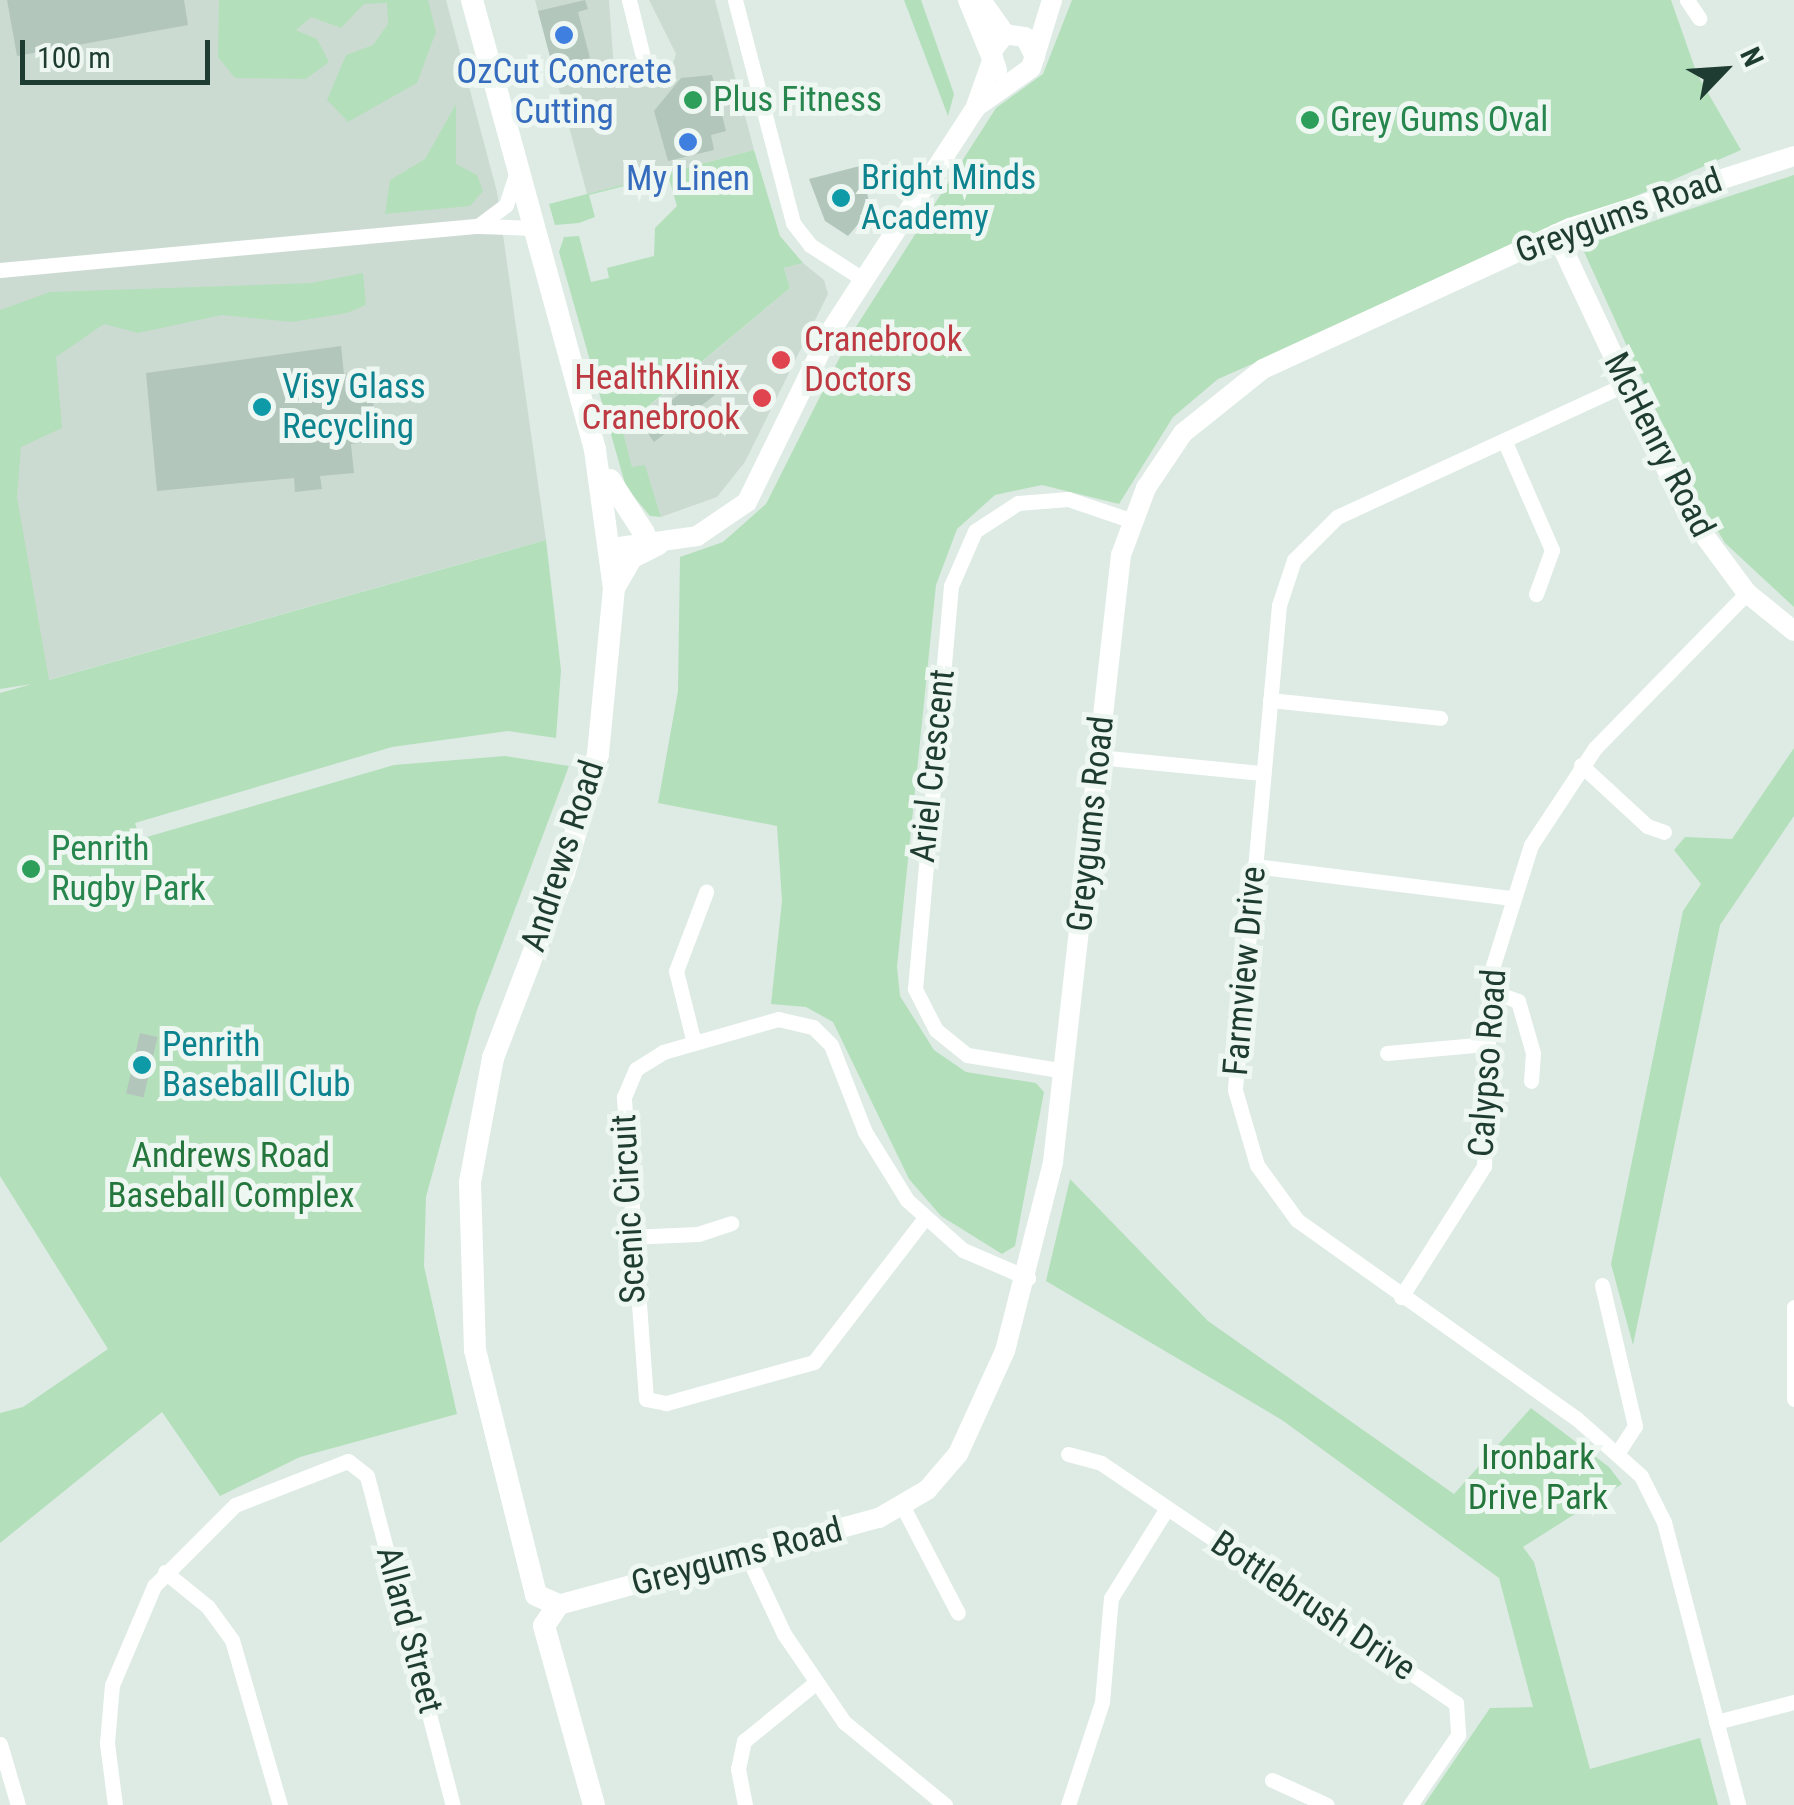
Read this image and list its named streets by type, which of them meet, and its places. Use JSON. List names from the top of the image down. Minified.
{"streets":{"main road":["Andrews Road"],"street":["Greygums Road","McHenry Road","Ariel Crescent","Farmview Drive","Calypso Road","Scenic Circuit","Bottlebrush Drive","Allard Street"]},"crossings":[["Greygums Road","McHenry Road"],["Greygums Road","Ariel Crescent"],["Greygums Road","Andrews Road"],["Greygums Road","Scenic Circuit"],["McHenry Road","Farmview Drive"],["McHenry Road","Calypso Road"],["Farmview Drive","Calypso Road"]],"parks":["Andrews Road Baseball Complex","Ironbark Drive Park"],"places":["OzCut Concrete Cutting","Plus Fitness","Grey Gums Oval","My Linen","Bright Minds Academy","Cranebrook Doctors","HealthKlinix Cranebrook","Visy Glass Recycling","Penrith Rugby Park","Penrith Baseball Club"],"scale_bar":"100 m","north":"top right"}
